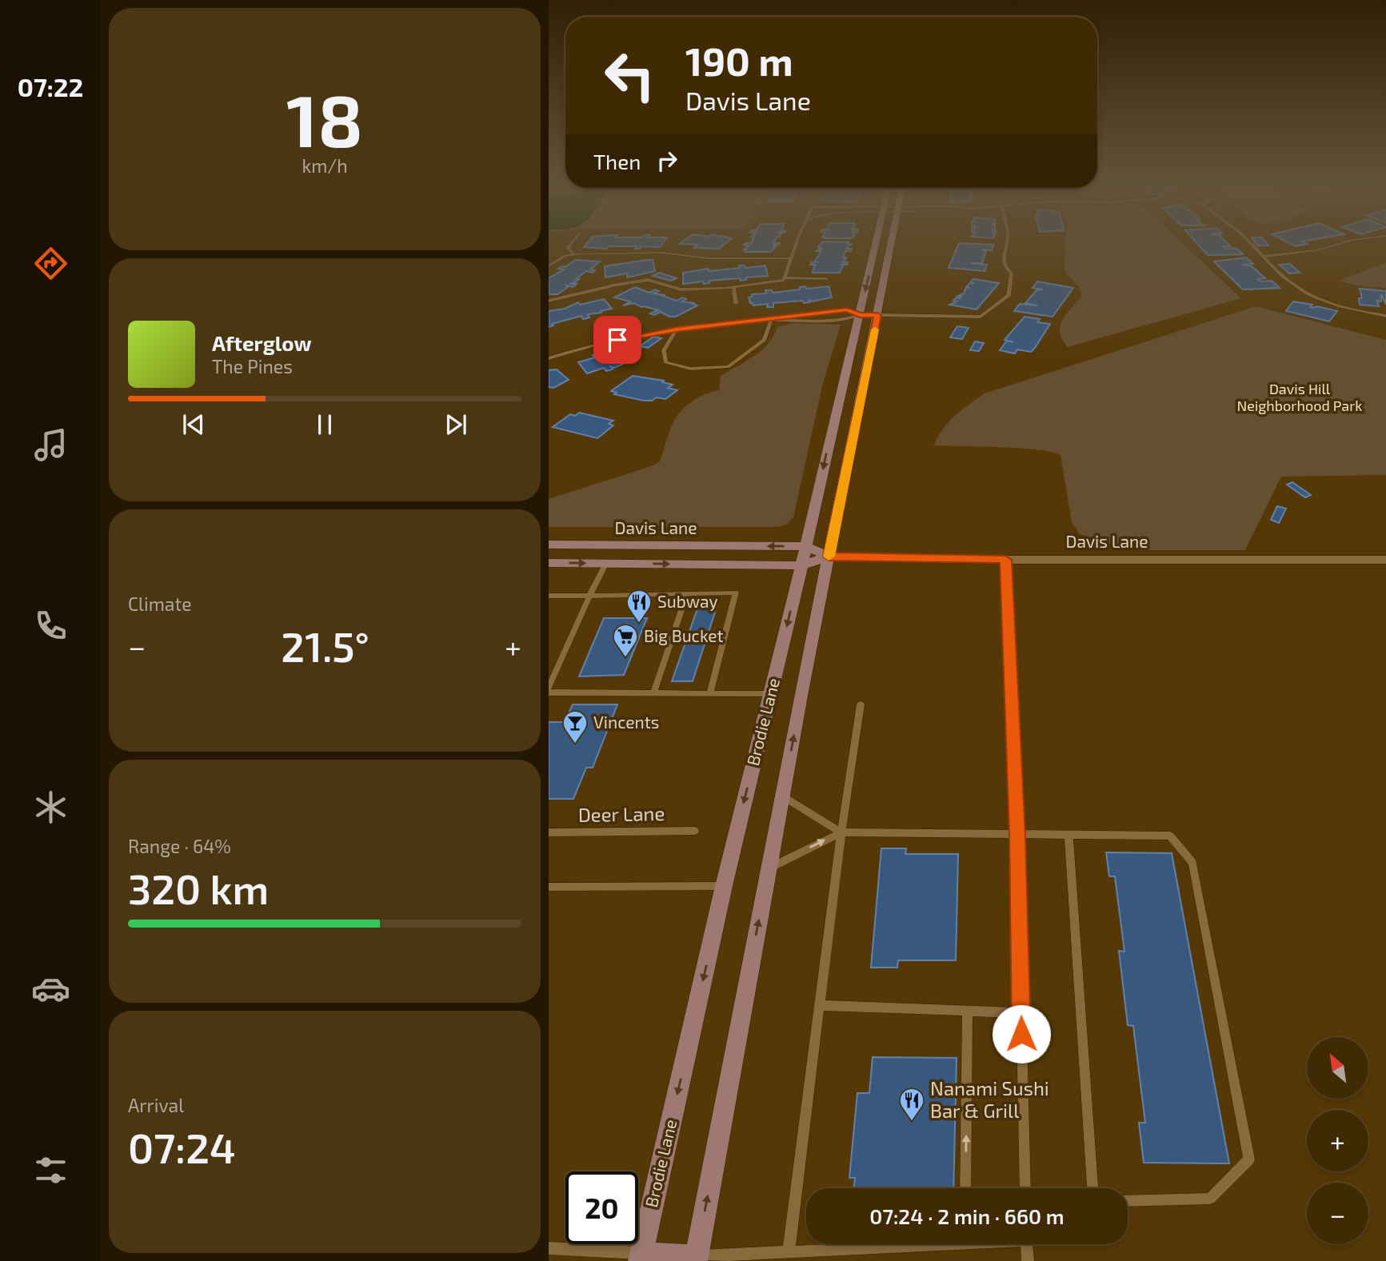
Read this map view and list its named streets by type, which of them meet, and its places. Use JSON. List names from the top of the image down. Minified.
{"streets":{"main road":["Davis Lane","Brodie Lane"],"lane":["Deer Lane"]},"crossings":[["Davis Lane","Brodie Lane"]],"parks":["Davis Hill Neighborhood Park"],"places":{"restaurant":["Subway","Nanami Sushi Bar & Grill"],"supermarket":["Big Bucket"],"bar":["Vincents"]},"north":"top left","page":{"tabs":"07:22","tile":[["18","km/h"],"Climate",["Range · 64%","320 km"],["Arrival","07:24"]],"turn":["190 m","Davis Lane"],"then":"Then","song":["Afterglow","The Pines"],"heat":["−","21.5°","+"],"map_buttons":["+","−"],"limit":"20","trip":"07:24 · 2 min · 660 m"}}
